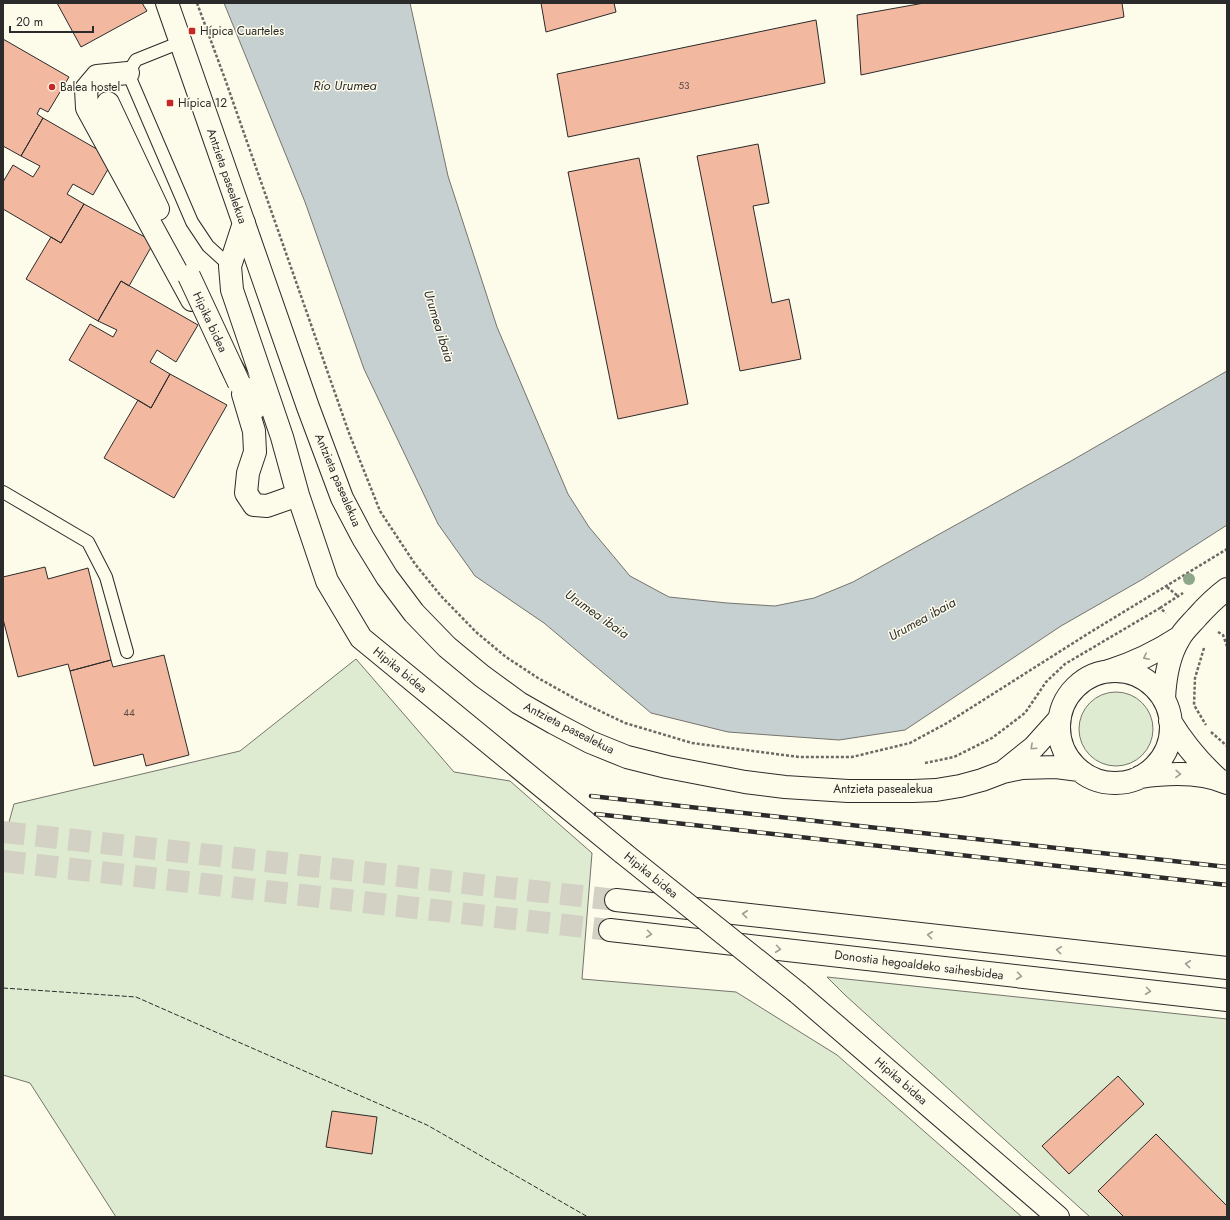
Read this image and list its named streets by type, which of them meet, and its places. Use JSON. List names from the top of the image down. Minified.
{"streets":{"main road":["Antzieta pasealekua","Hipika bidea","Donostia hegoaldeko saihesbidea"]},"crossings":[["Antzieta pasealekua","Hipika bidea"]],"water":["Río Urumea","Urumea ibaia"],"places":{"transit":["Hípica Cuarteles","Hípica 12"],"other":["Balea hostel"]},"house_numbers":["53","44"],"scale_bar":"20 m"}
